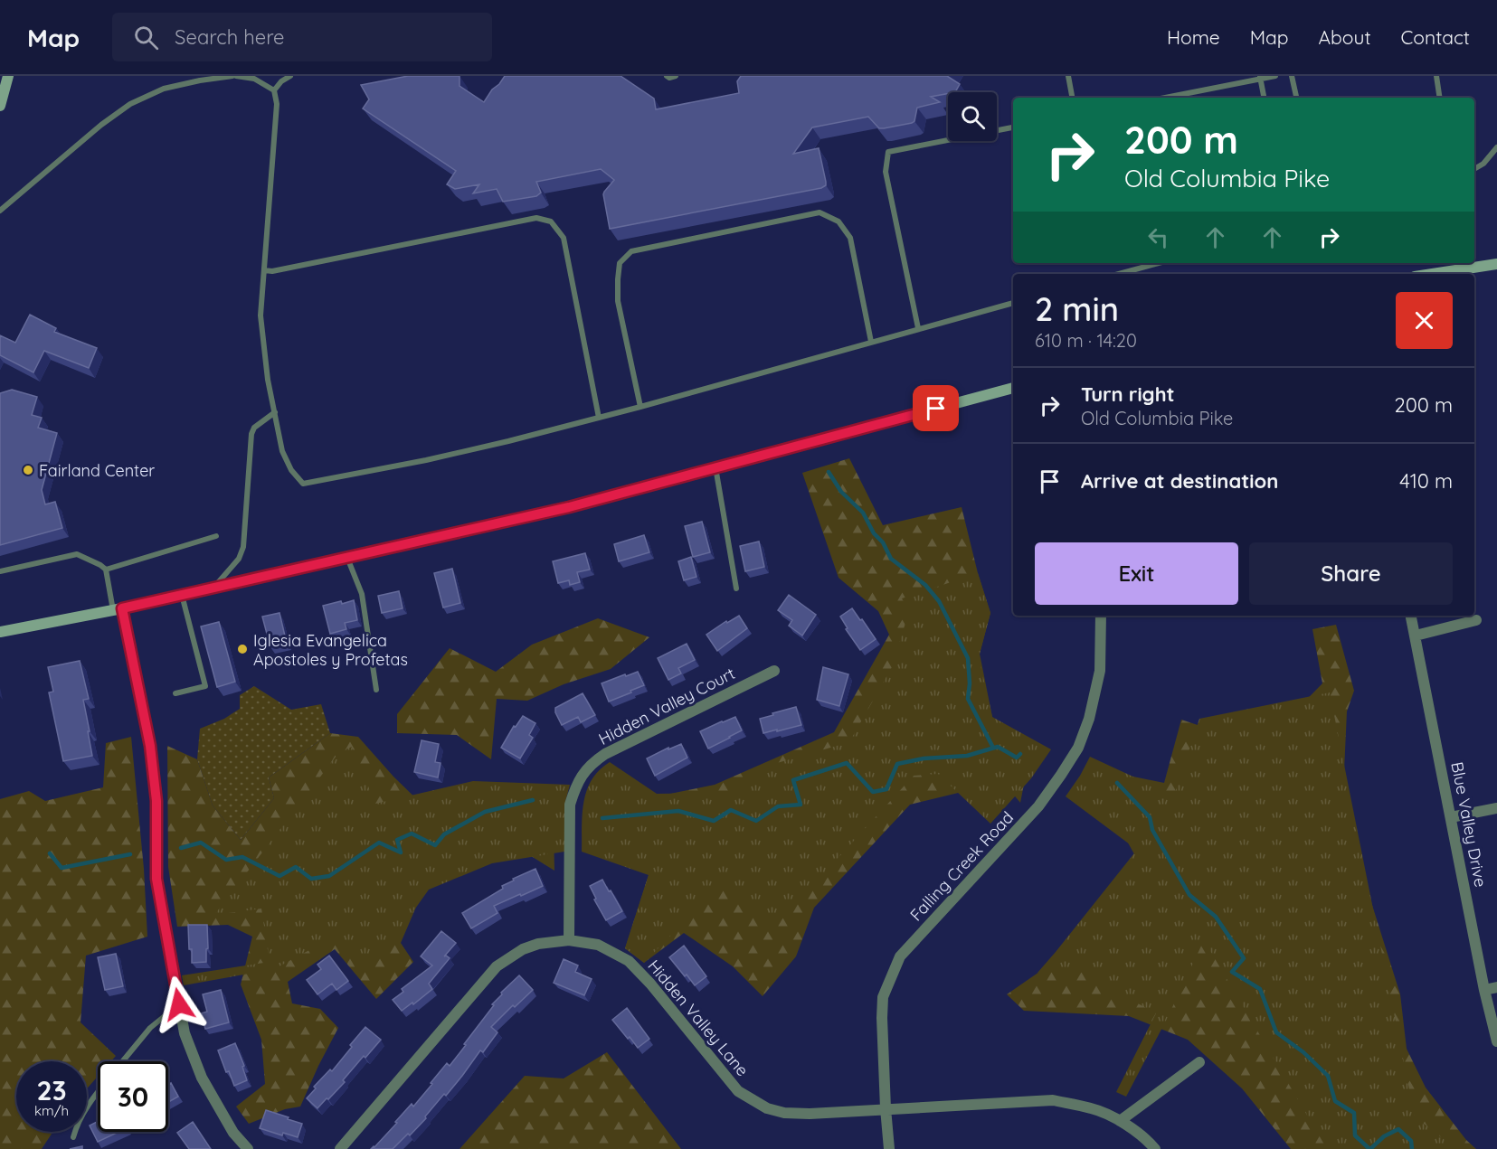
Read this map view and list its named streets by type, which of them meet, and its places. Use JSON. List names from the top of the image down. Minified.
{"streets":{"street":["Hidden Valley Court","Blue Valley Drive","Falling Creek Road","Hidden Valley Lane"]},"crossings":[["Hidden Valley Court","Hidden Valley Lane"],["Falling Creek Road","Hidden Valley Lane"]],"places":["Fairland Center","Iglesia Evangelica Apostoles y Profetas"],"page":{"header":"Map","search":"Search here","nav":["Home","Map","About","Contact"],"turn":["200 m","Old Columbia Pike"],"heading":["2 min","610 m · 14:20"],"list":[{"name":"Turn right","note":"Old Columbia Pike","value":"200 m"},{"name":"Arrive at destination","value":"410 m"}],"buttons":["Exit","Share"],"speed":"23 km/h","limit":"30"}}
